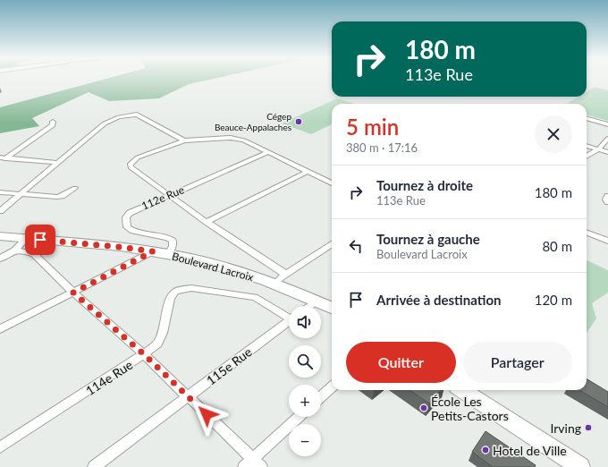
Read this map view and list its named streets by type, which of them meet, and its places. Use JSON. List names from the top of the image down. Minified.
{"streets":{"main road":["Boulevard Lacroix"],"street":["112e Rue","115e Rue","114e Rue"]},"crossings":[["112e Rue","Boulevard Lacroix"]],"places":["Cégep Beauce-Appalaches","École Les Petits-Castors","Irving","Hotel de Ville"],"page":{"turn":["180 m","113e Rue"],"heading":["5 min","380 m · 17:16"],"list":[{"name":"Tournez à droite","note":"113e Rue","value":"180 m"},{"name":"Tournez à gauche","note":"Boulevard Lacroix","value":"80 m"},{"name":"Arrivée à destination","value":"120 m"}],"map_buttons":["+","−"],"buttons":["Quitter","Partager"]}}
